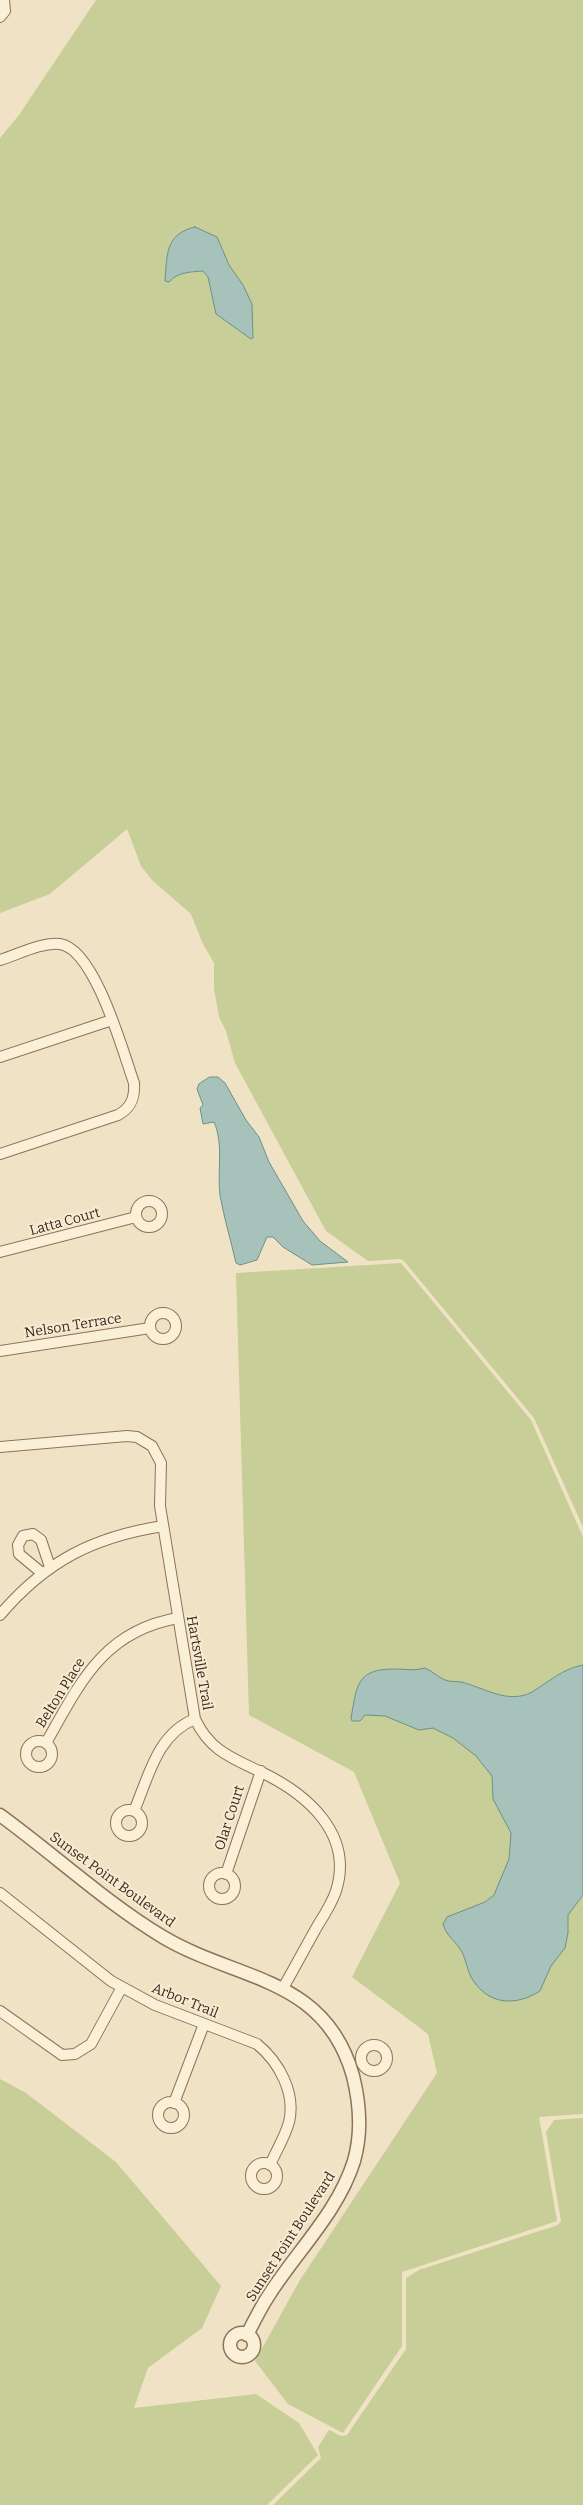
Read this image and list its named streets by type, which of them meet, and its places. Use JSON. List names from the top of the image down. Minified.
{"streets":{"street":["Latta Court","Nelson Terrace","Hartsville Trail","Belton Place","Olar Court","Sunset Point Boulevard","Arbor Trail"]},"crossings":[["Hartsville Trail","Belton Place"],["Hartsville Trail","Olar Court"],["Hartsville Trail","Sunset Point Boulevard"]]}
